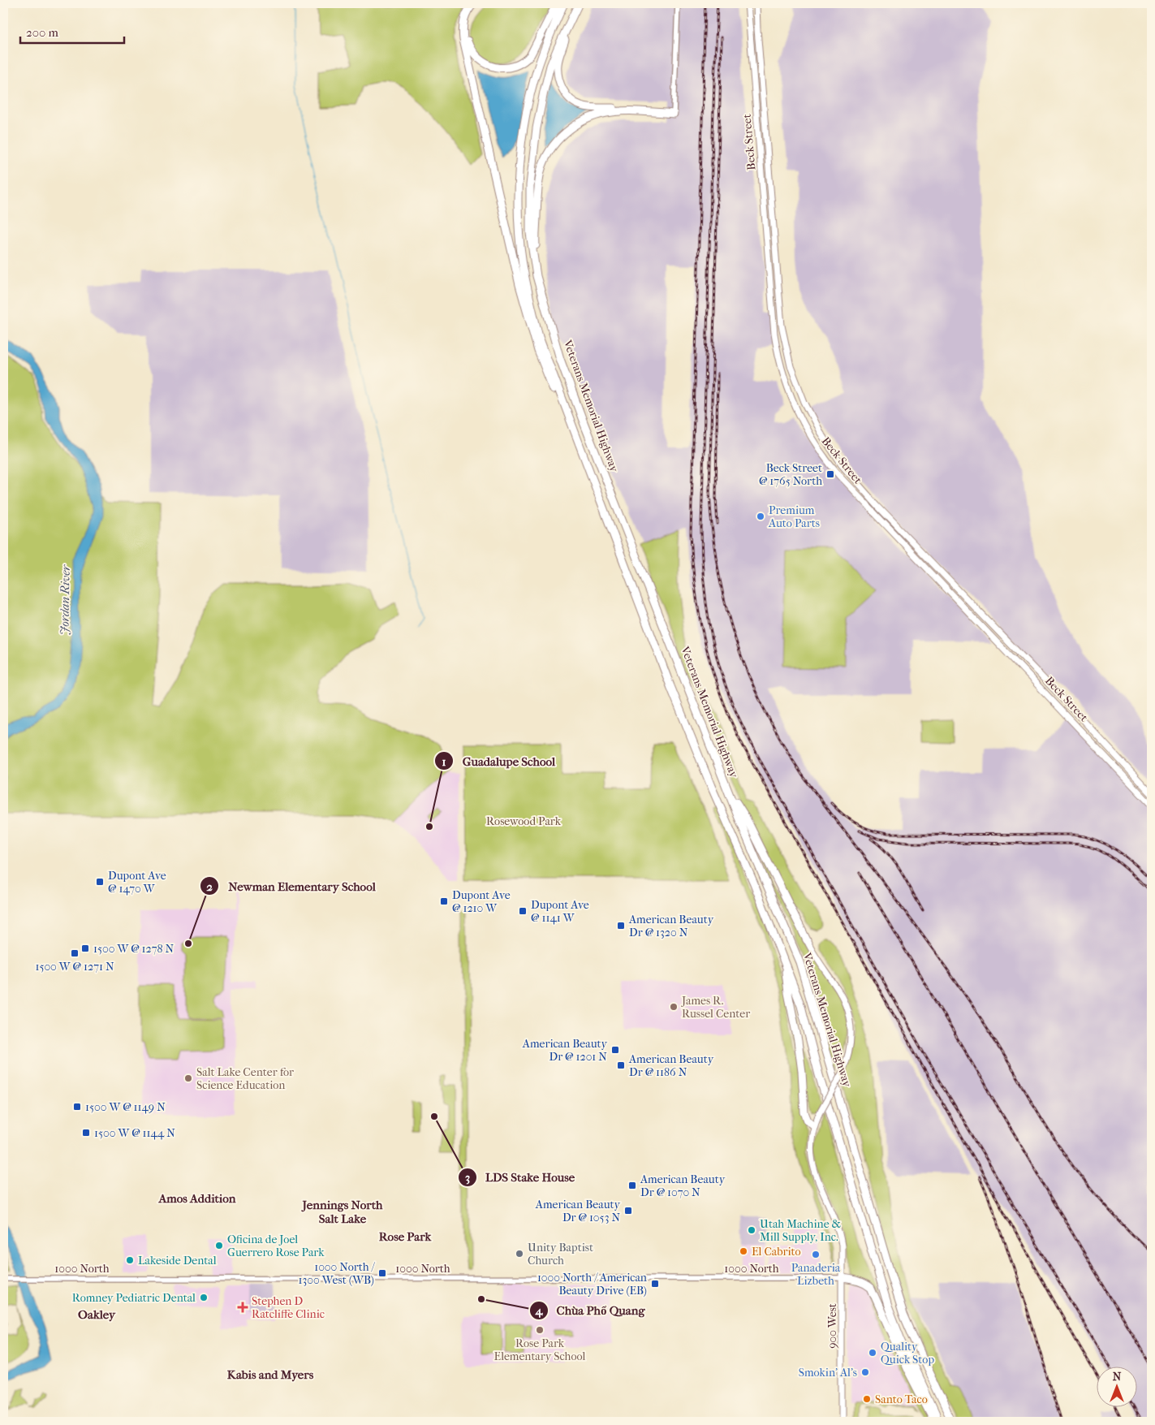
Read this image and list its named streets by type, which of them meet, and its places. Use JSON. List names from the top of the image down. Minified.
{"streets":{"highway":["Veterans Memorial Highway"],"main road":["Beck Street","900 West"],"street":["1000 North"]},"crossings":[["1000 North","900 West"]],"districts":["Amos Addition","Jennings North Salt Lake","Rose Park","Oakley","Kabis and Myers"],"water":["Jordan River"],"parks":["Rosewood Park"],"places":{"transit":["Beck Street @ 1765 North","Dupont Ave @ 1470 W","Dupont Ave @ 1210 W","Dupont Ave @ 1141 W","American Beauty Dr @ 1320 N","1500 W @ 1278 N","1500 W @ 1271 N","American Beauty Dr @ 1201 N","American Beauty Dr @ 1186 N","1500 W @ 1149 N","1500 W @ 1144 N","American Beauty Dr @ 1070 N","American Beauty Dr @ 1053 N","1000 North / 1300 West (WB)","1000 North / American Beauty Drive (EB)"],"other":["Premium Auto Parts","Guadalupe School","Newman Elementary School","James R. Russel Center","Salt Lake Center for Science Education","LDS Stake House","Utah Machine & Mill Supply, Inc.","Oficina de Joel Guerrero Rose Park","El Cabrito","Unity Baptist Church","Panaderia Lizbeth","Lakeside Dental","Romney Pediatric Dental","Chùa Phổ Quang","Rose Park Elementary School","Quality Quick Stop","Smokin' Al's","Santo Taco"],"health":["Stephen D Ratcliffe Clinic"]},"scale_bar":"200 m","north":"top"}
